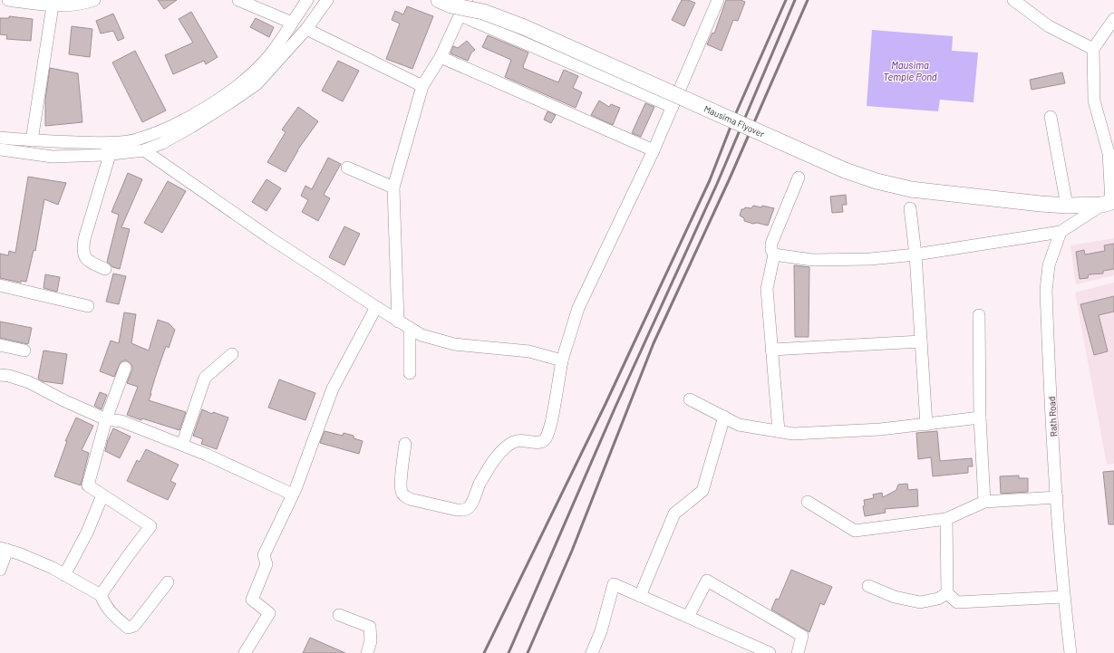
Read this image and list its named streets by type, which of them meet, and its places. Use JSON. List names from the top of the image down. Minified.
{"streets":{"main road":["Mausima Flyover"],"street":["Rath Road"]},"water":["Mausima Temple Pond"]}
